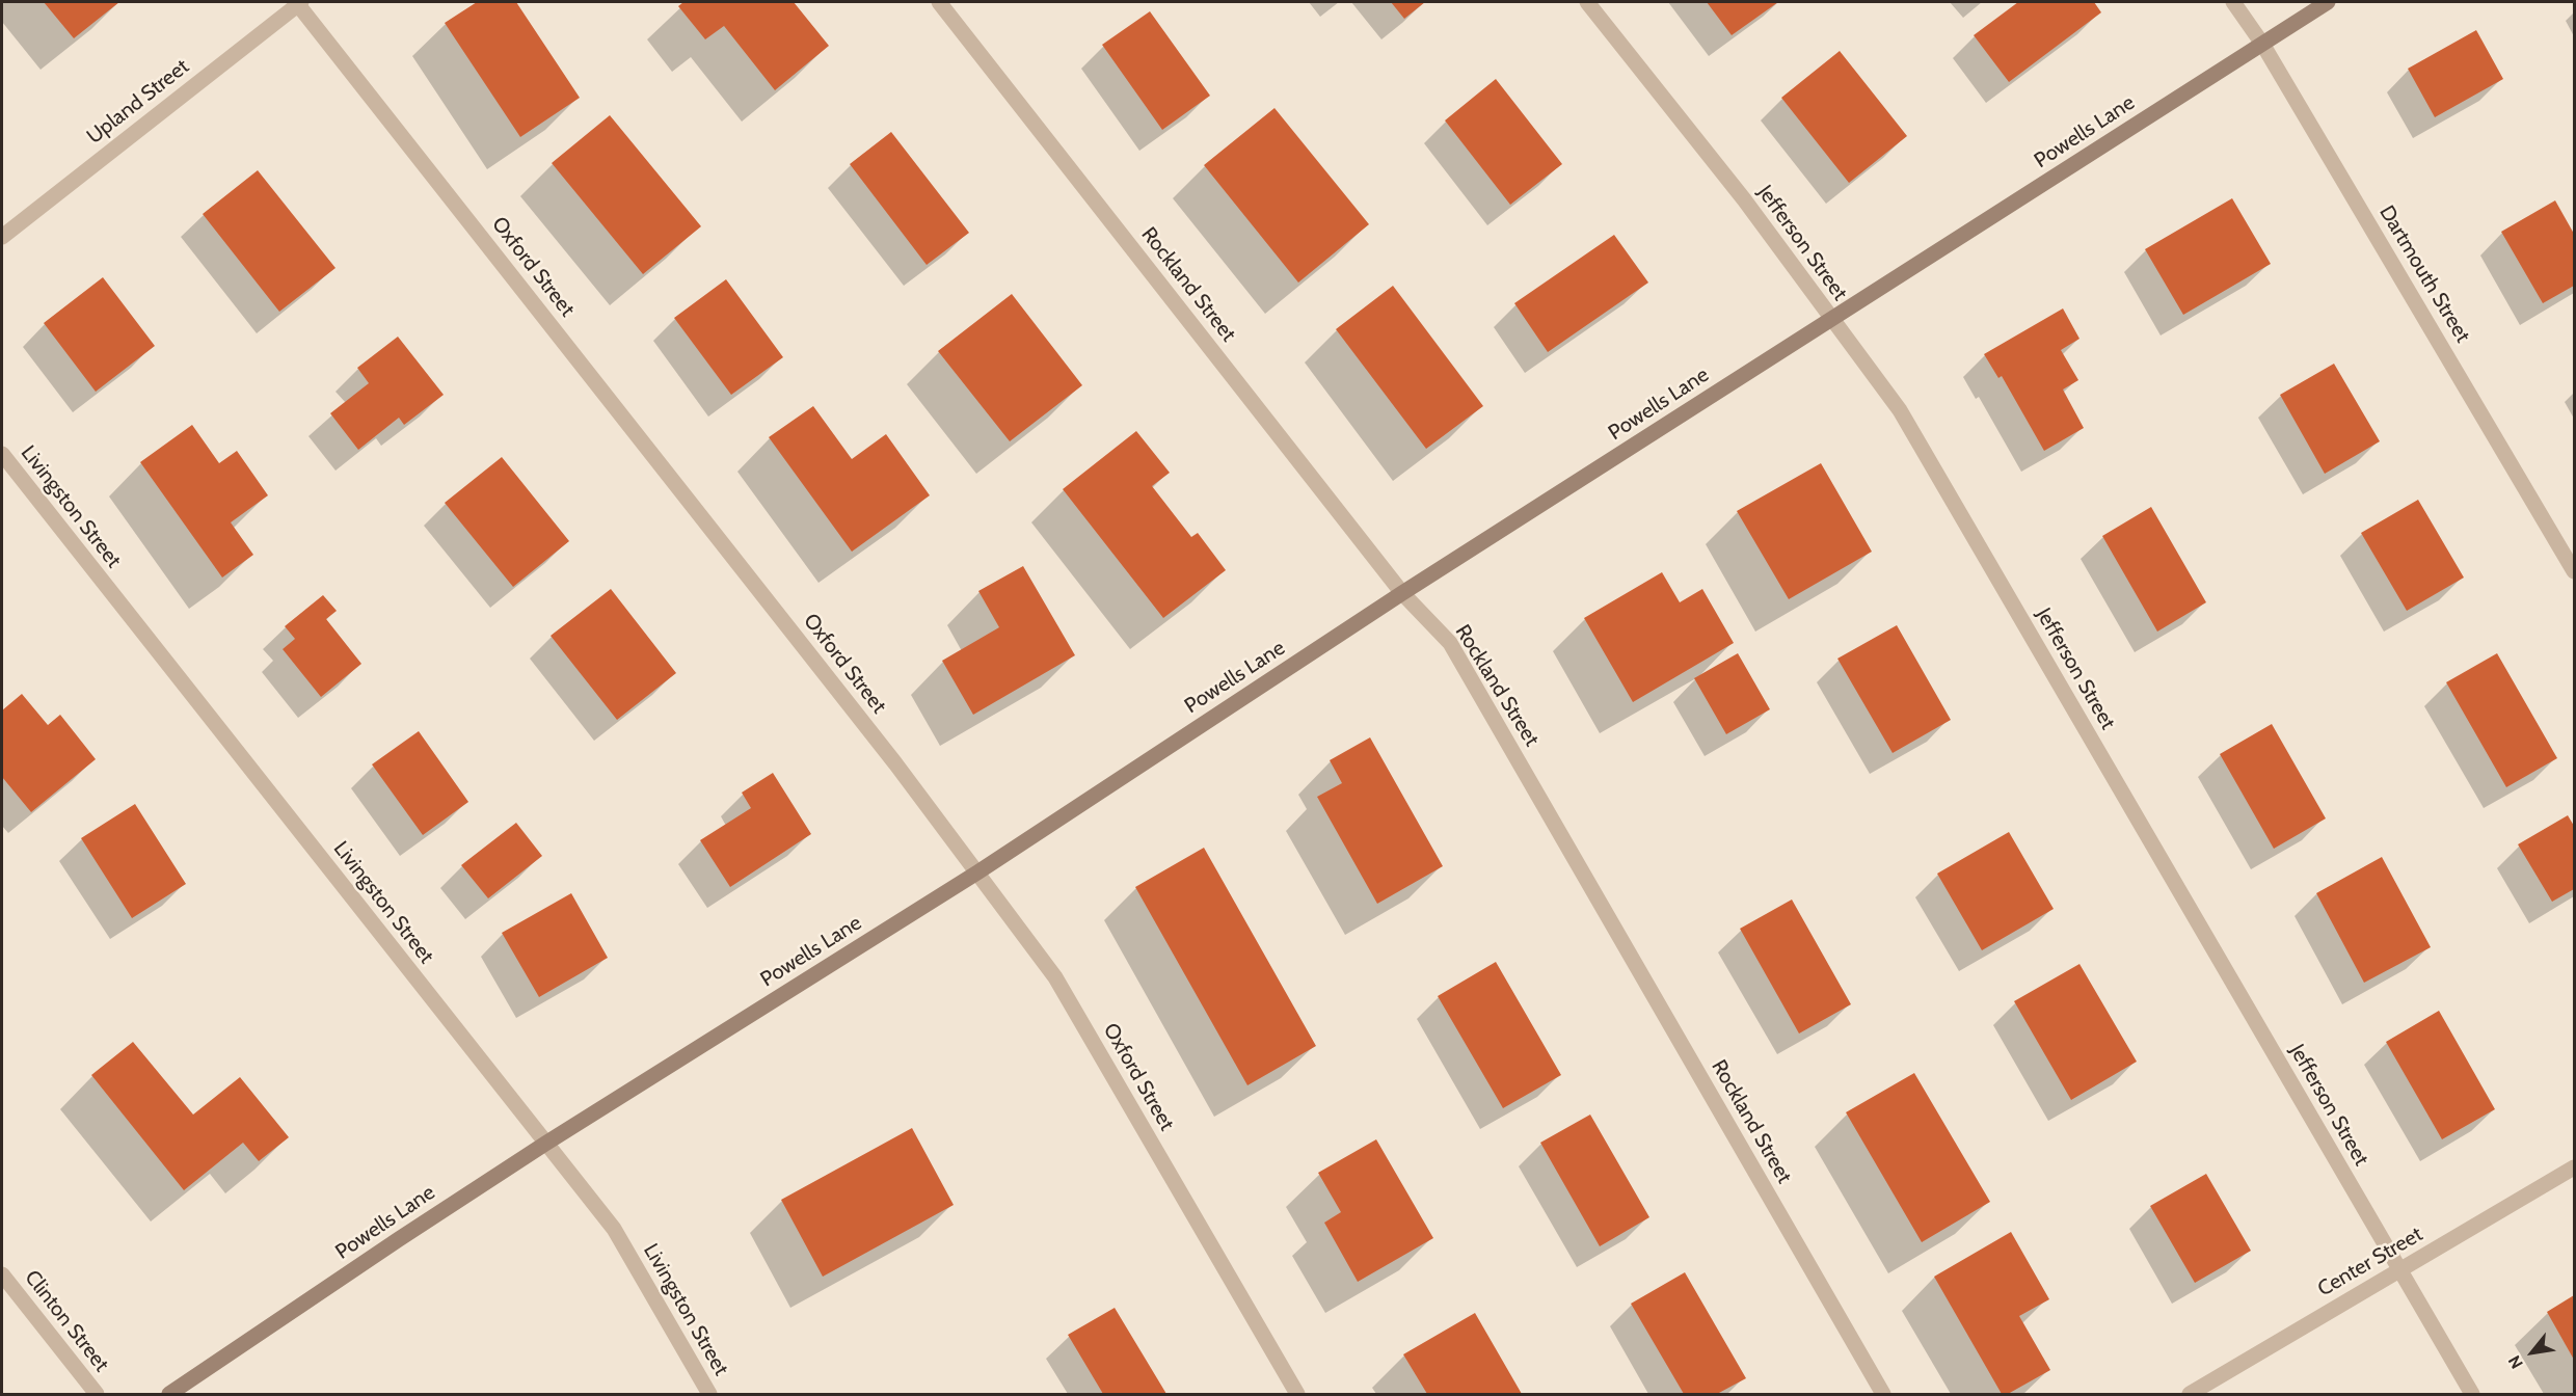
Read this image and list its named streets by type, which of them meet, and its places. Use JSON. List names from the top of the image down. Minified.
{"streets":{"street":["Upland Street","Powells Lane","Jefferson Street","Oxford Street","Dartmouth Street","Rockland Street","Livingston Street","Center Street","Clinton Street"]},"crossings":[["Upland Street","Oxford Street"],["Powells Lane","Jefferson Street"],["Powells Lane","Oxford Street"],["Powells Lane","Dartmouth Street"],["Powells Lane","Rockland Street"],["Powells Lane","Livingston Street"],["Jefferson Street","Center Street"]],"north":"bottom left"}
